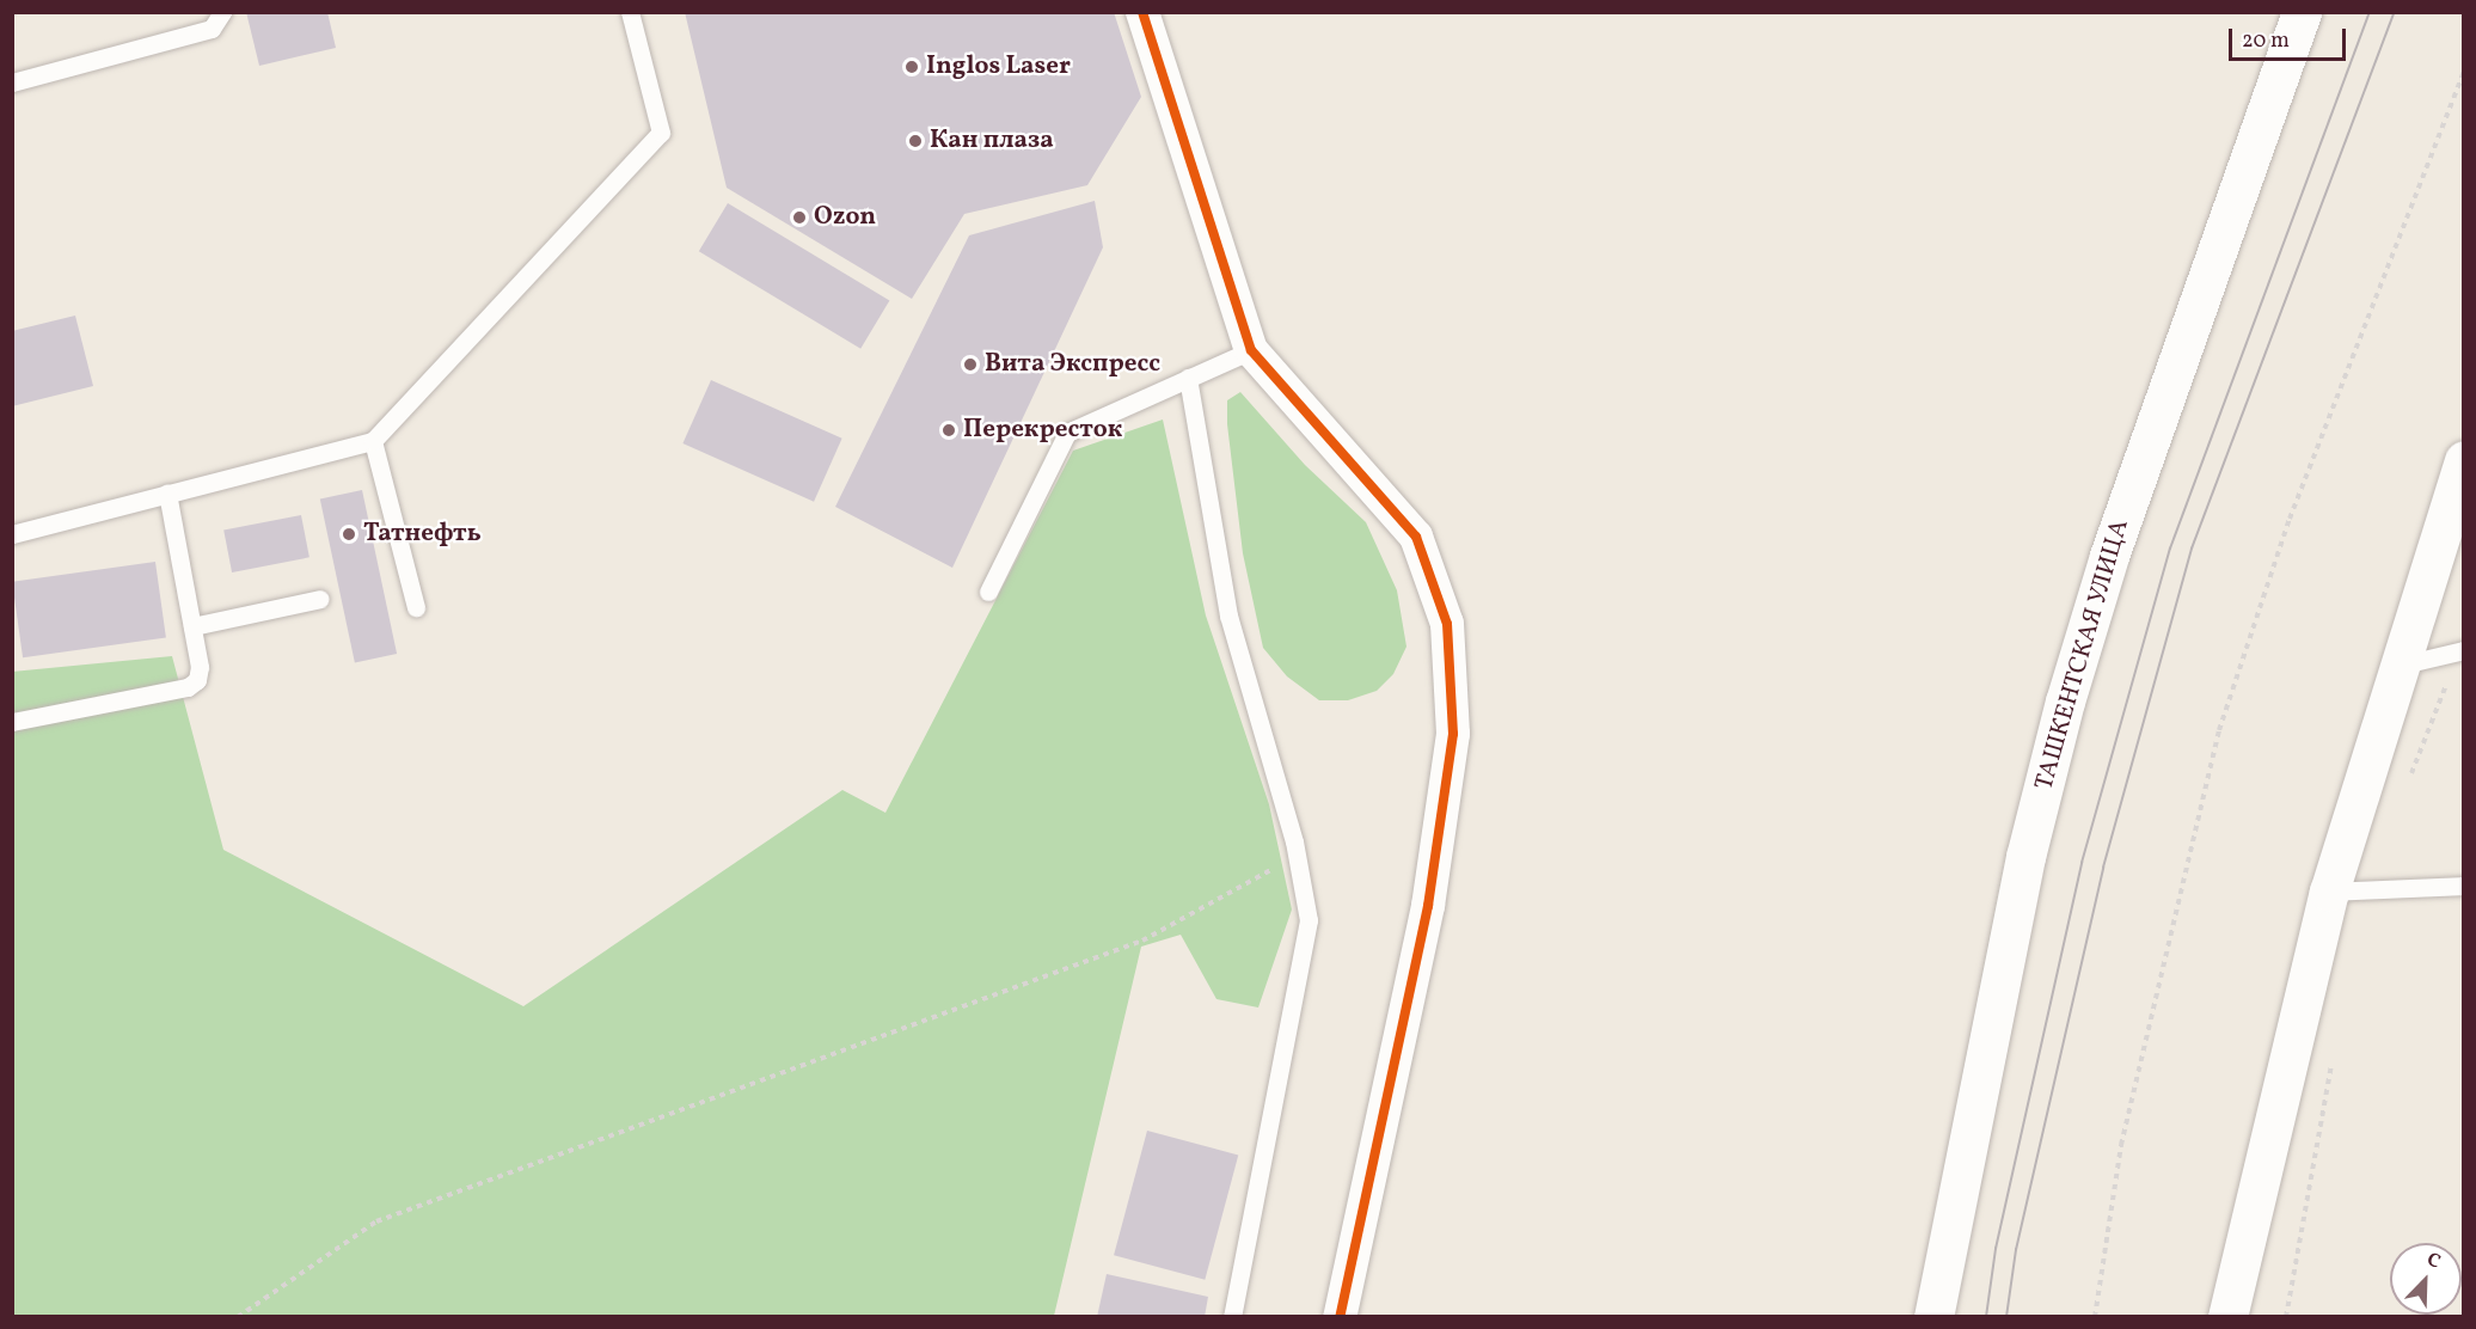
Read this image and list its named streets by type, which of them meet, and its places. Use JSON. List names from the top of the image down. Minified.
{"streets":{"main road":["ТАШКЕНТСКАЯ УЛИЦА"]},"places":["Inglos Laser","Кан плаза","Ozon","Вита Экспресс","Перекресток","Татнефть"],"scale_bar":"20 m","north":"top right"}
